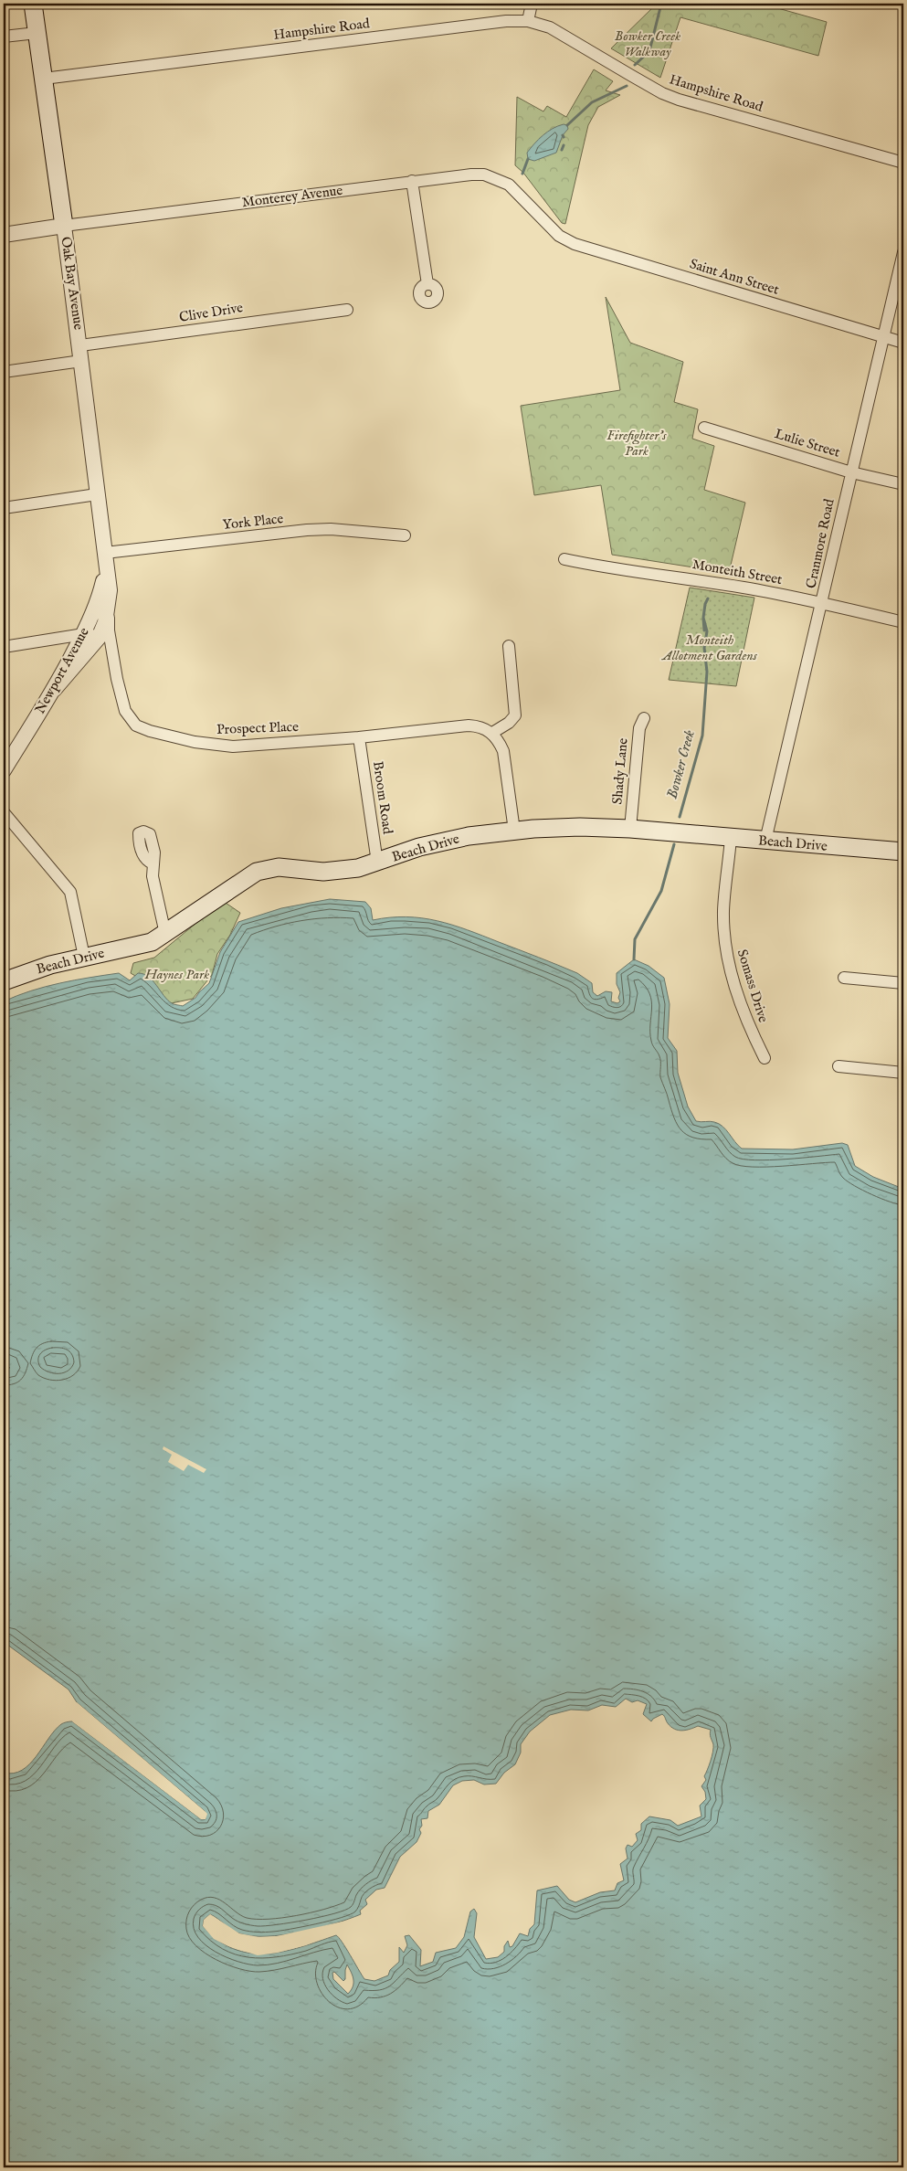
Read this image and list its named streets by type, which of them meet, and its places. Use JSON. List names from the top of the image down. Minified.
{"streets":{"main road":["Oak Bay Avenue","Beach Drive"],"street":["Hampshire Road","Monterey Avenue","Saint Ann Street","Clive Drive","Lulie Street","York Place","Cranmore Road","Monteith Street","Newport Avenue","Prospect Place","Shady Lane","Broom Road","Somass Drive"]},"crossings":[["Hampshire Road","Oak Bay Avenue"],["Monterey Avenue","Saint Ann Street"],["Monterey Avenue","Oak Bay Avenue"],["Saint Ann Street","Cranmore Road"],["Oak Bay Avenue","Clive Drive"],["Oak Bay Avenue","York Place"],["Oak Bay Avenue","Newport Avenue"],["Oak Bay Avenue","Prospect Place"],["Lulie Street","Cranmore Road"],["York Place","Newport Avenue"],["Cranmore Road","Monteith Street"],["Cranmore Road","Beach Drive"],["Prospect Place","Broom Road"],["Shady Lane","Beach Drive"],["Broom Road","Beach Drive"],["Beach Drive","Somass Drive"]],"water":["Bowker Creek"],"parks":["Bowker Creek Walkway","Firefighter's Park","Monteith Allotment Gardens","Haynes Park"]}
